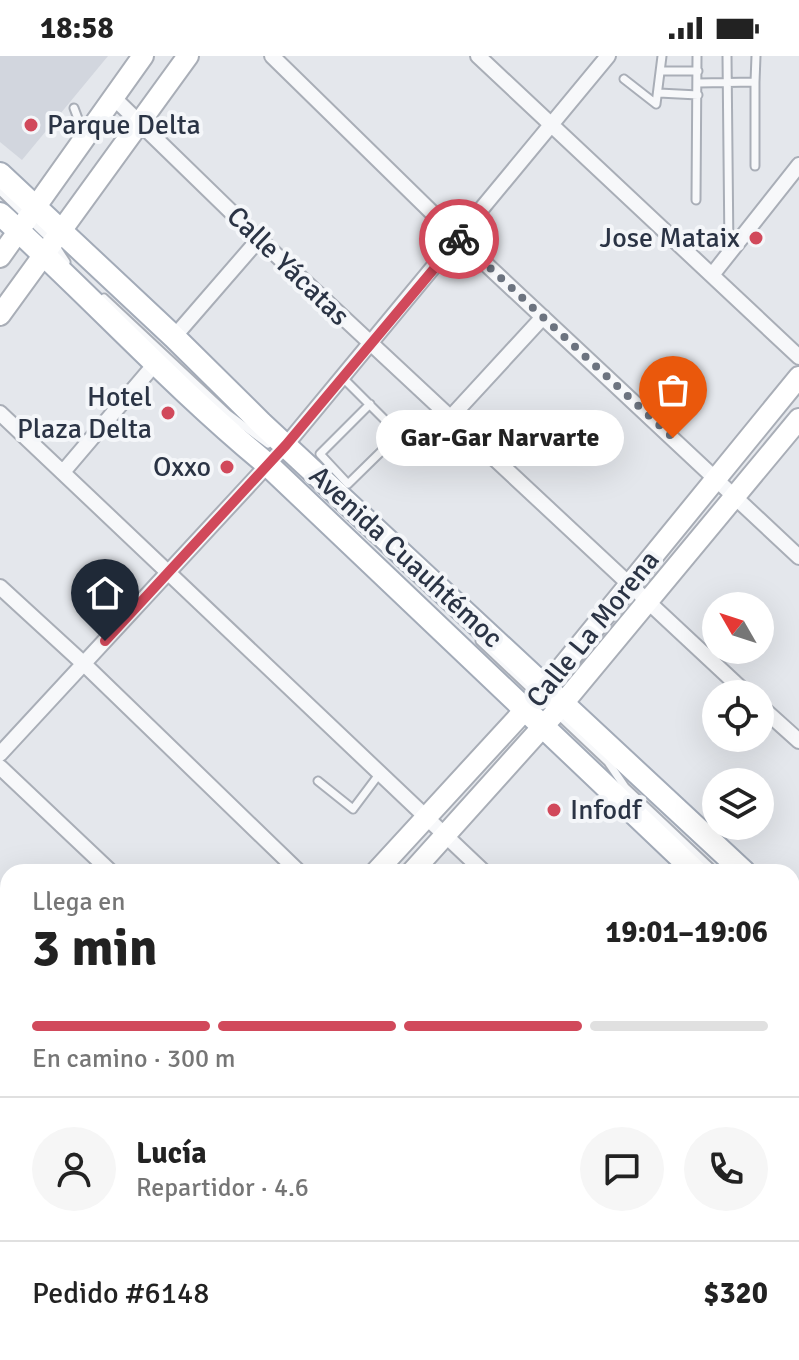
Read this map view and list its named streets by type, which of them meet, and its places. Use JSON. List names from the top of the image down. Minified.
{"streets":{"main road":["Avenida Cuauhtémoc"],"street":["Calle Yácatas","Calle La Morena"]},"crossings":[["Calle Yácatas","Calle La Morena"],["Avenida Cuauhtémoc","Calle La Morena"]],"places":["Parque Delta","Jose Mataix","Hotel Plaza Delta","Gar-Gar Narvarte","Oxxo","Infodf"],"north":"top left","page":{"status":"18:58","bubble":"Gar-Gar Narvarte","heading":["3 min","Llega en","19:01–19:06"],"panel":["Lucía","Repartidor · 4.6","Pedido #6148","$320"],"bar":"En camino · 300 m"}}
